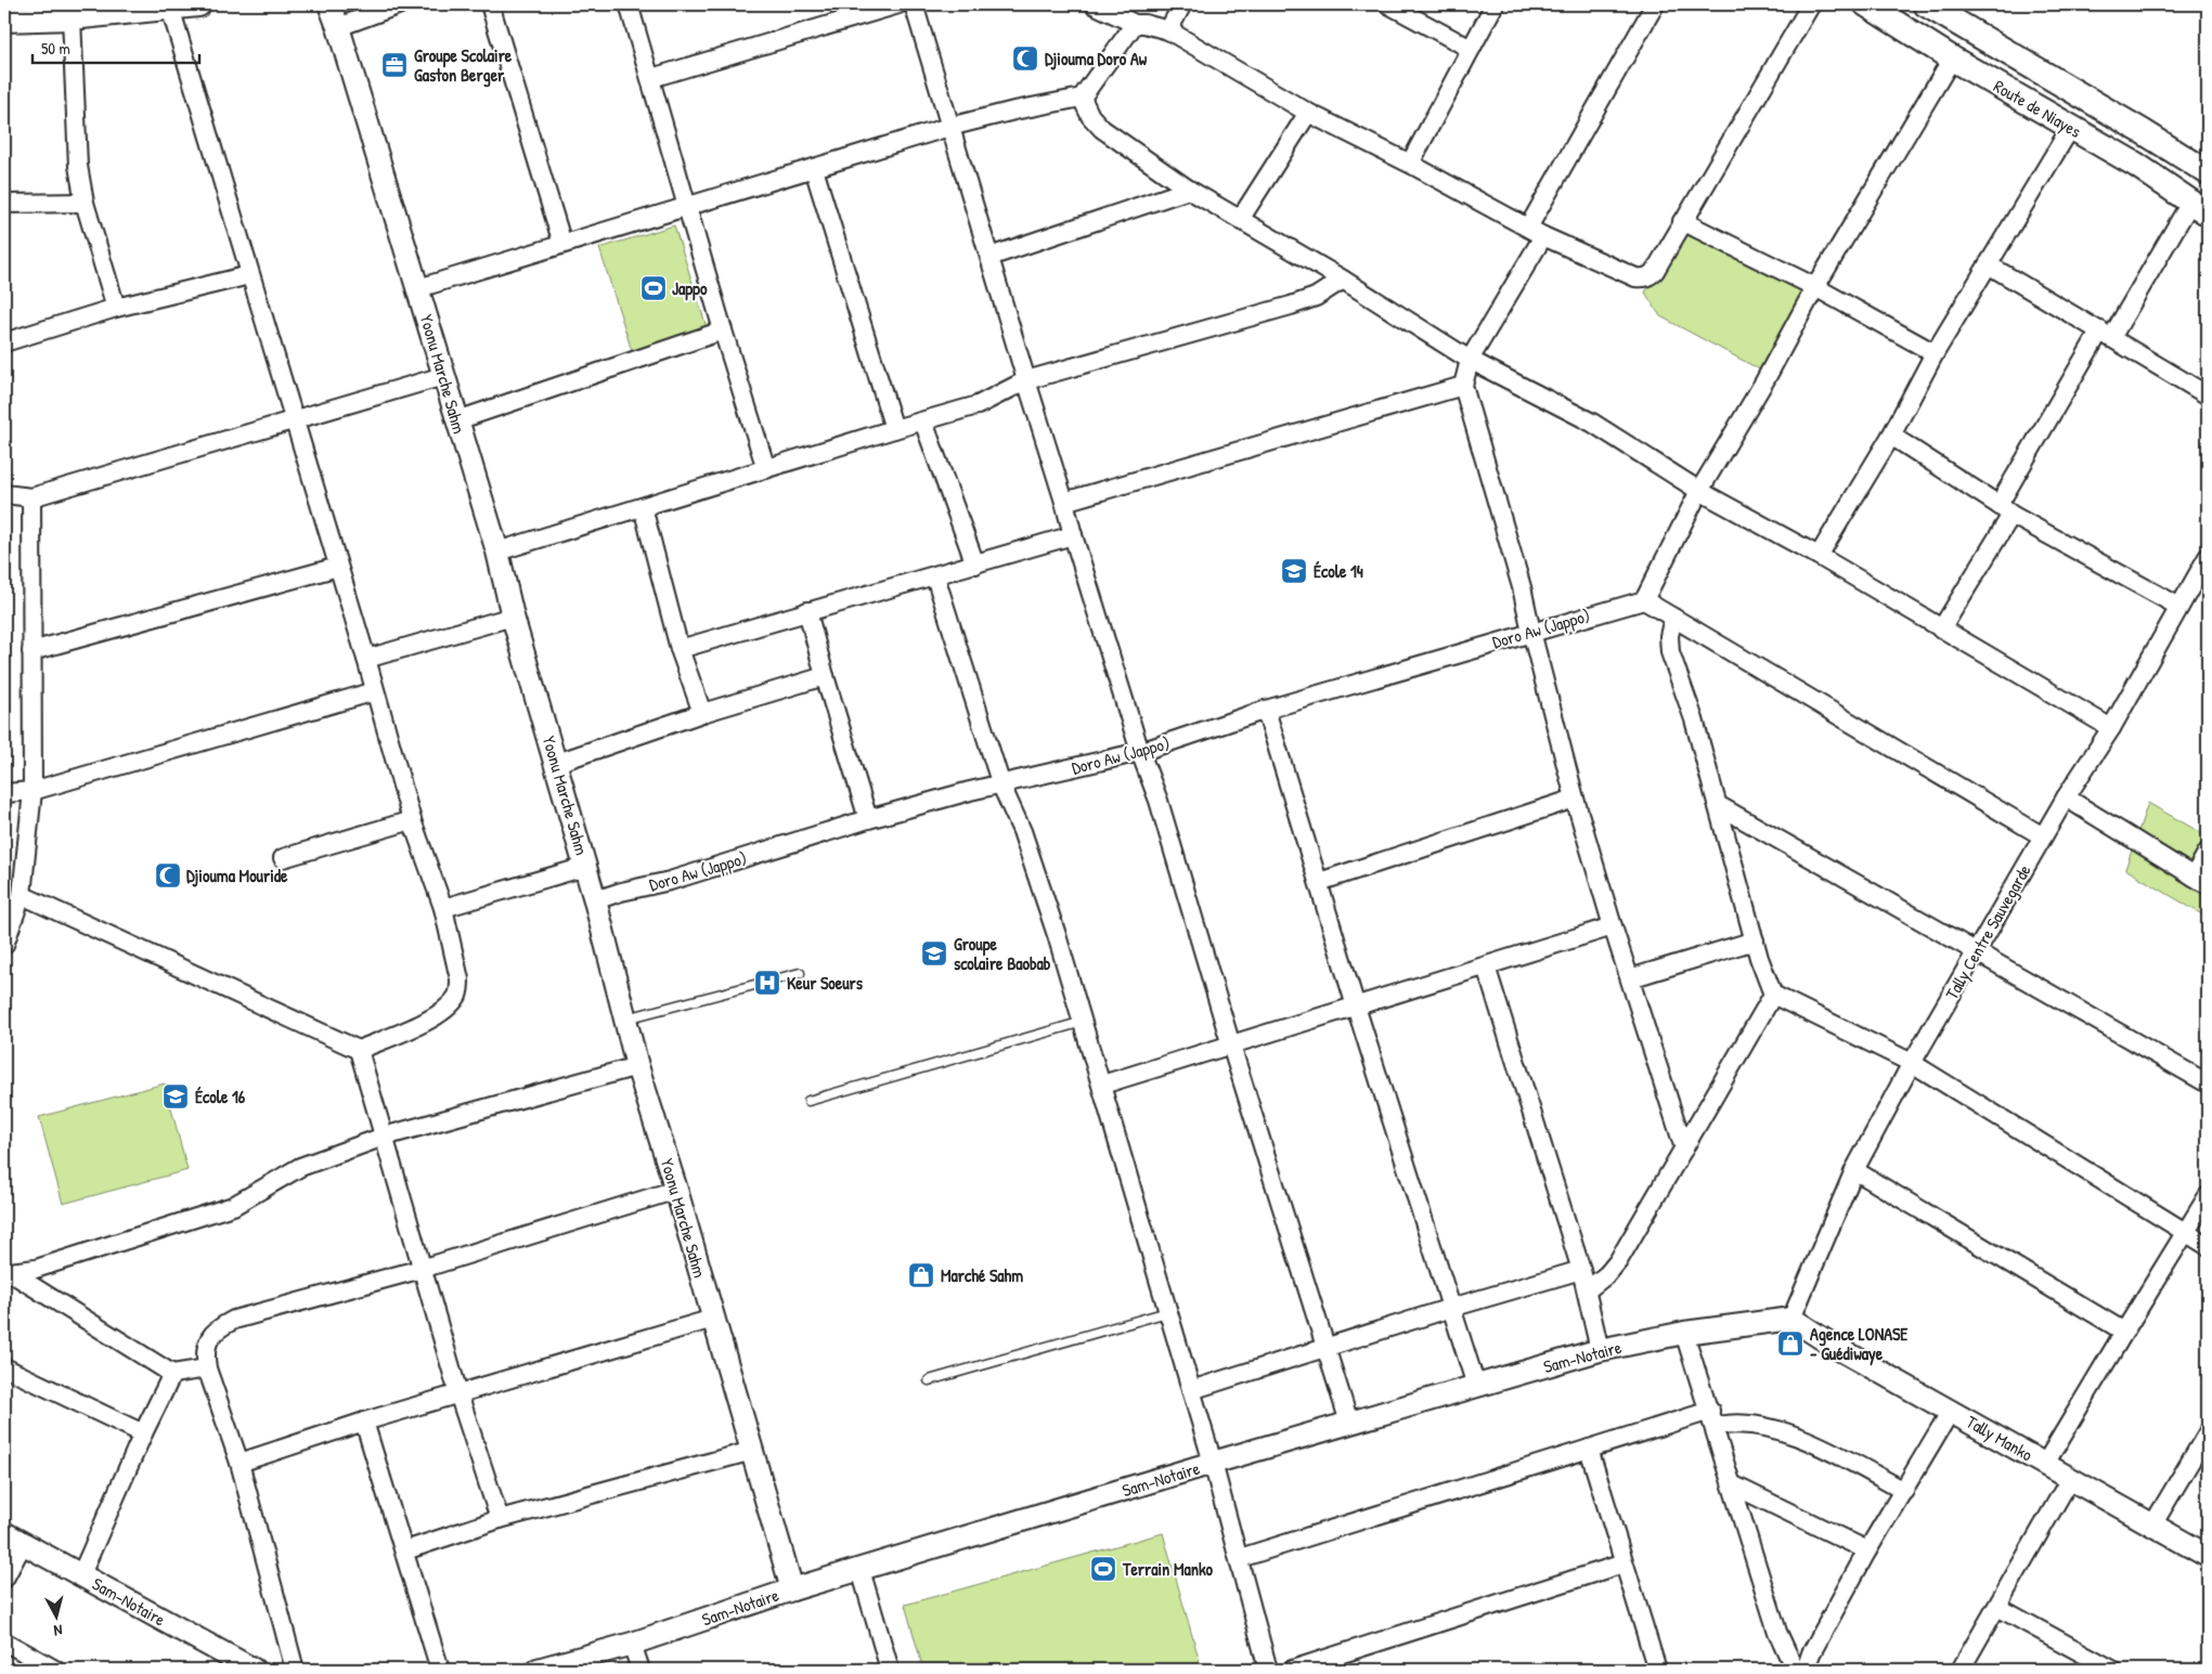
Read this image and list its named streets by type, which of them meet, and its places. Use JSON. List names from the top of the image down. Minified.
{"streets":{"main road":["Route de Niayes"],"street":["Yoonu Marche Sahm","Doro Aw (Jappo)","Tally Centre Sauvegarde","Sam-Notaire","Tally Manko"]},"crossings":[["Yoonu Marche Sahm","Doro Aw (Jappo)"],["Yoonu Marche Sahm","Sam-Notaire"],["Tally Centre Sauvegarde","Sam-Notaire"],["Tally Centre Sauvegarde","Tally Manko"],["Sam-Notaire","Tally Manko"]],"places":{"mosque":["Djiouma Doro Aw","Djiouma Mouride"],"office":["Groupe Scolaire Gaston Berger"],"sports":["Jappo","Terrain Manko"],"school or university":["École 14","Groupe scolaire Baobab","École 16"],"hospital":["Keur Soeurs"],"shop":["Marché Sahm","Agence LONASE - Guédiwaye"]},"scale_bar":"50 m","north":"bottom"}
